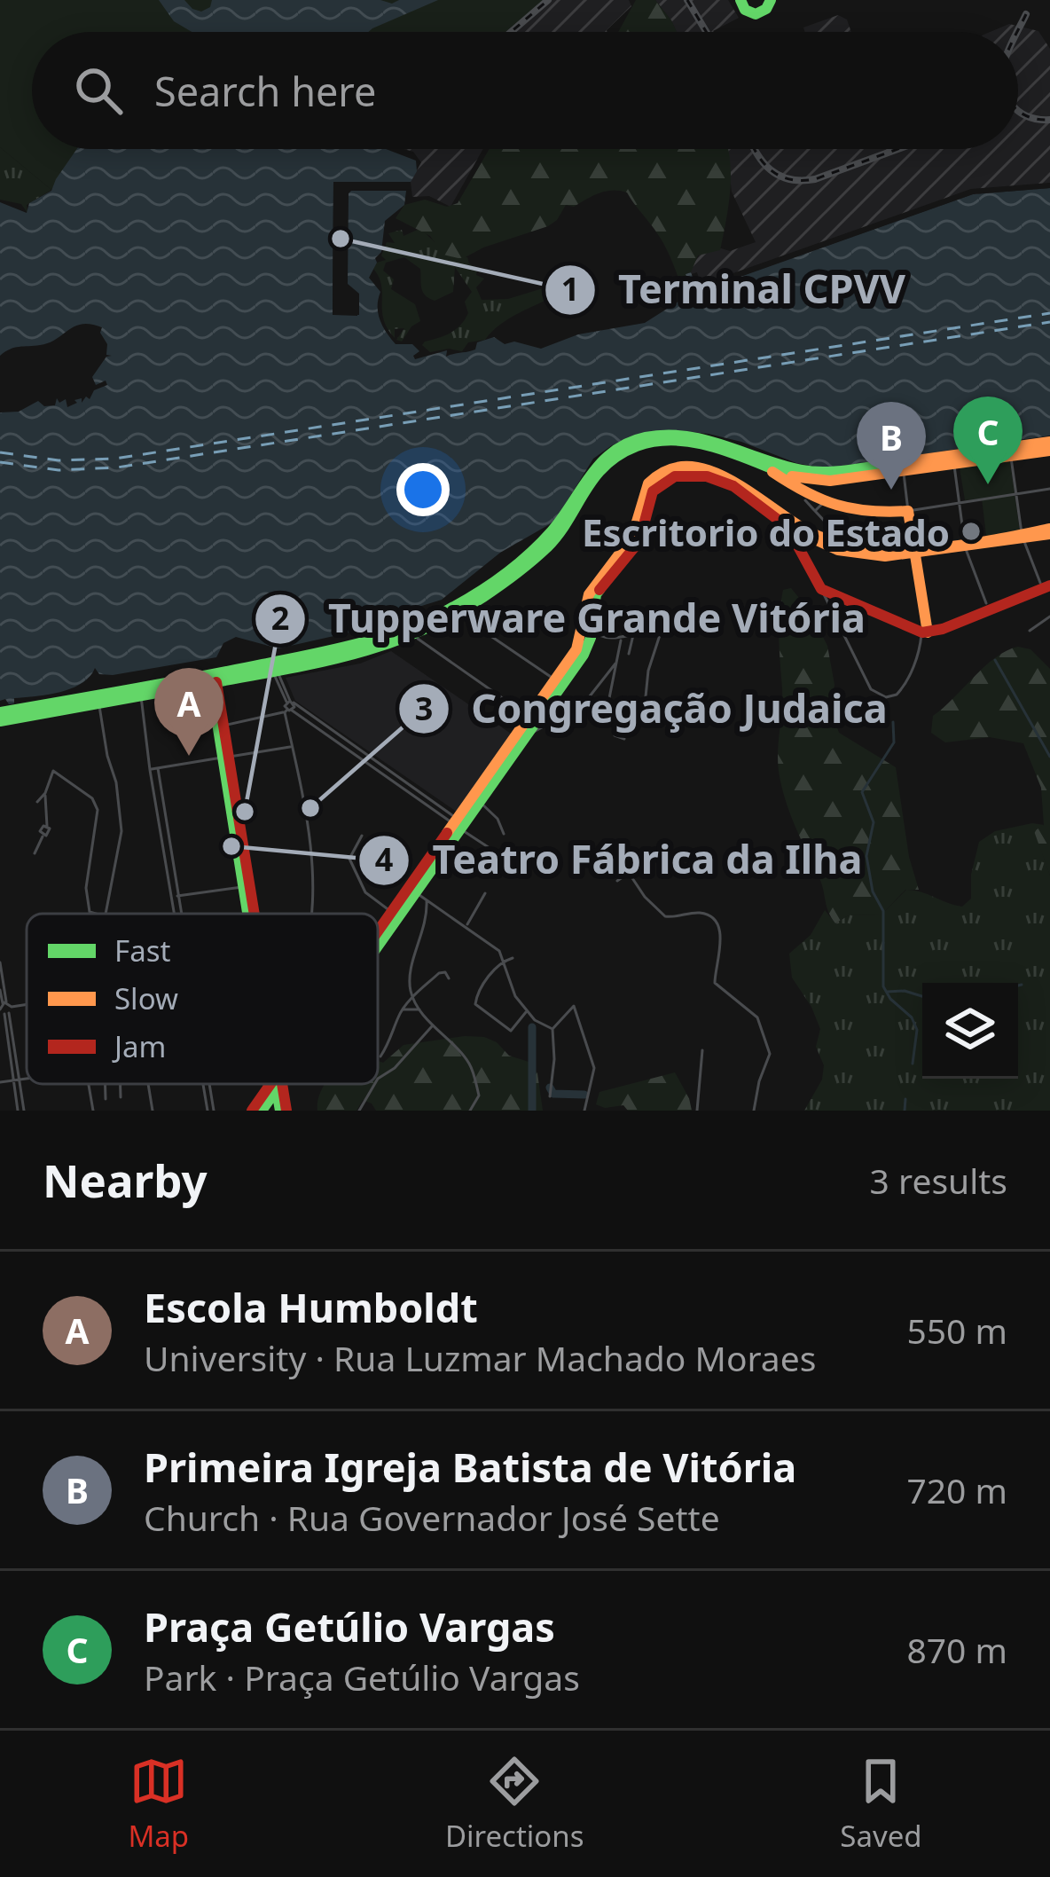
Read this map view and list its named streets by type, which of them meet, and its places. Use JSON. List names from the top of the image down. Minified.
{"places":["Terminal CPVV","Escritorio do Estado","Congregação Judaica","Tupperware Grande Vitória","Teatro Fábrica da Ilha"],"legend":["Fast","Slow","Jam"],"page":{"search":"Search here","pins":["C","B","A"],"heading":["Nearby","3 results"],"list":[{"mark":"A","name":"Escola Humboldt","note":"University · Rua Luzmar Machado Moraes","value":"550 m"},{"mark":"B","name":"Primeira Igreja Batista de Vitória","note":"Church · Rua Governador José Sette","value":"720 m"},{"mark":"C","name":"Praça Getúlio Vargas","note":"Park · Praça Getúlio Vargas","value":"870 m"}],"nav":["Map","Directions","Saved"]}}
